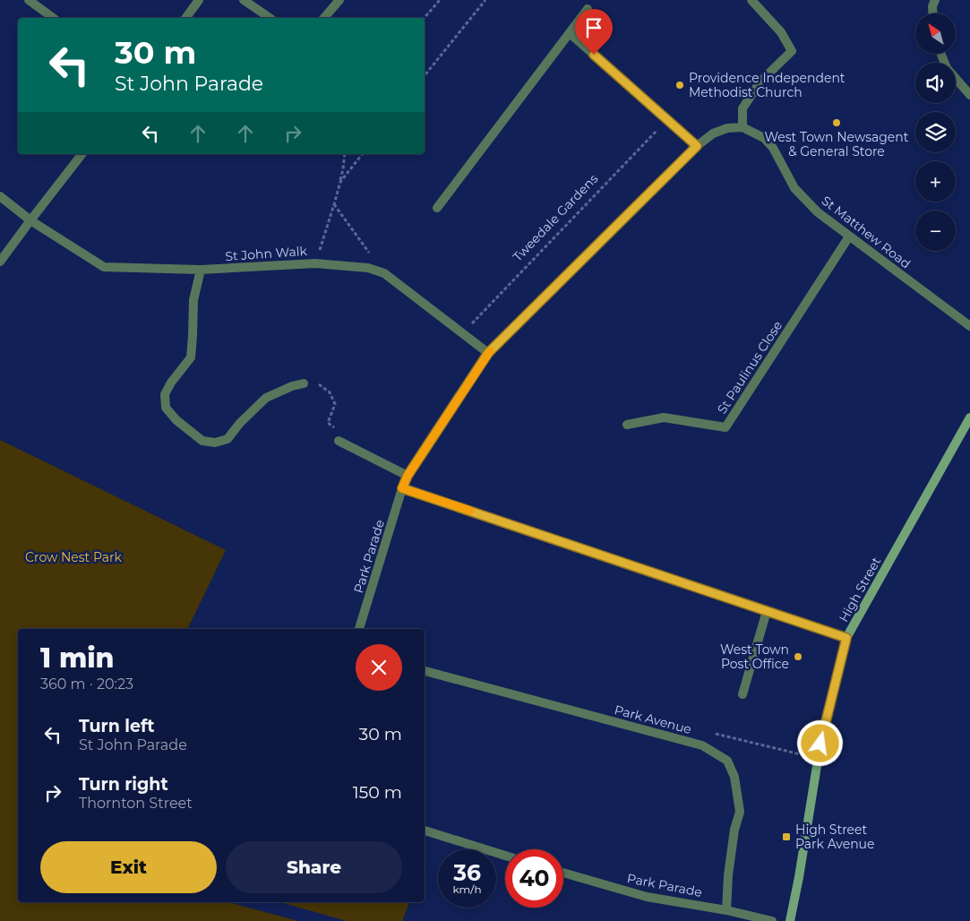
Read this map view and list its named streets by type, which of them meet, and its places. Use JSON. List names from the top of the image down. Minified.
{"streets":{"street":["St Matthew Road","St John Walk","St Paulinus Close","Park Parade","High Street","Park Avenue"],"path":["Tweedale Gardens"]},"crossings":[["Tweedale Gardens","St John Walk"],["St Matthew Road","St Paulinus Close"],["St Matthew Road","Park Parade"],["St John Walk","Park Parade"],["Park Parade","Park Avenue"]],"parks":["Crow Nest Park"],"places":{"other":["Providence Independent Methodist Church","West Town Newsagent & General Store","West Town Post Office"],"transit":["High Street Park Avenue"]},"north":"top left","page":{"map_buttons":["+","−"],"turn":["30 m","St John Parade"],"heading":["1 min","360 m · 20:23"],"list":[{"name":"Turn left","note":"St John Parade","value":"30 m"},{"name":"Turn right","note":"Thornton Street","value":"150 m"}],"buttons":["Exit","Share"],"speed":"36 km/h","limit":"40"}}
